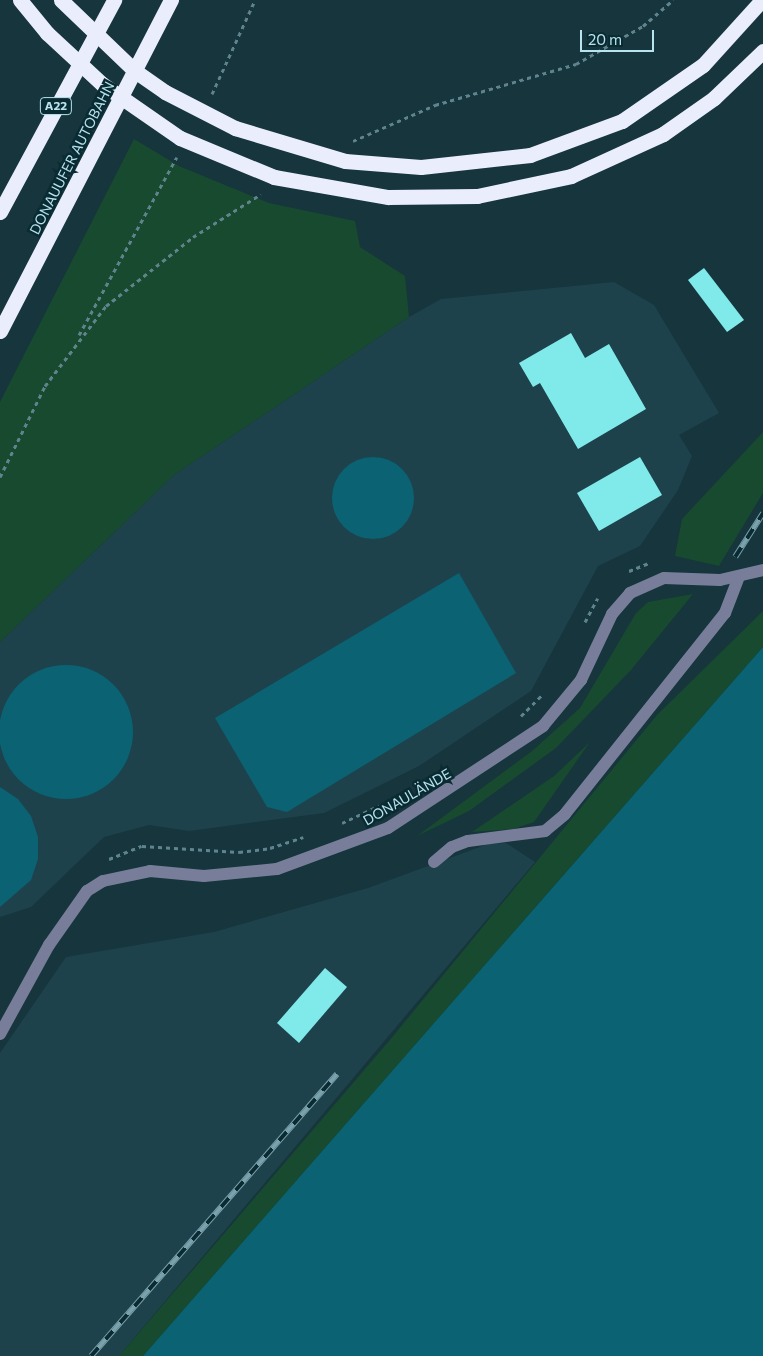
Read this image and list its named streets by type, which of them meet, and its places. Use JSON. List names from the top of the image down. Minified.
{"streets":{"highway":["A22","DONAUUFER AUTOBAHN"],"street":["DONAULÄNDE"]},"scale_bar":"20 m"}
